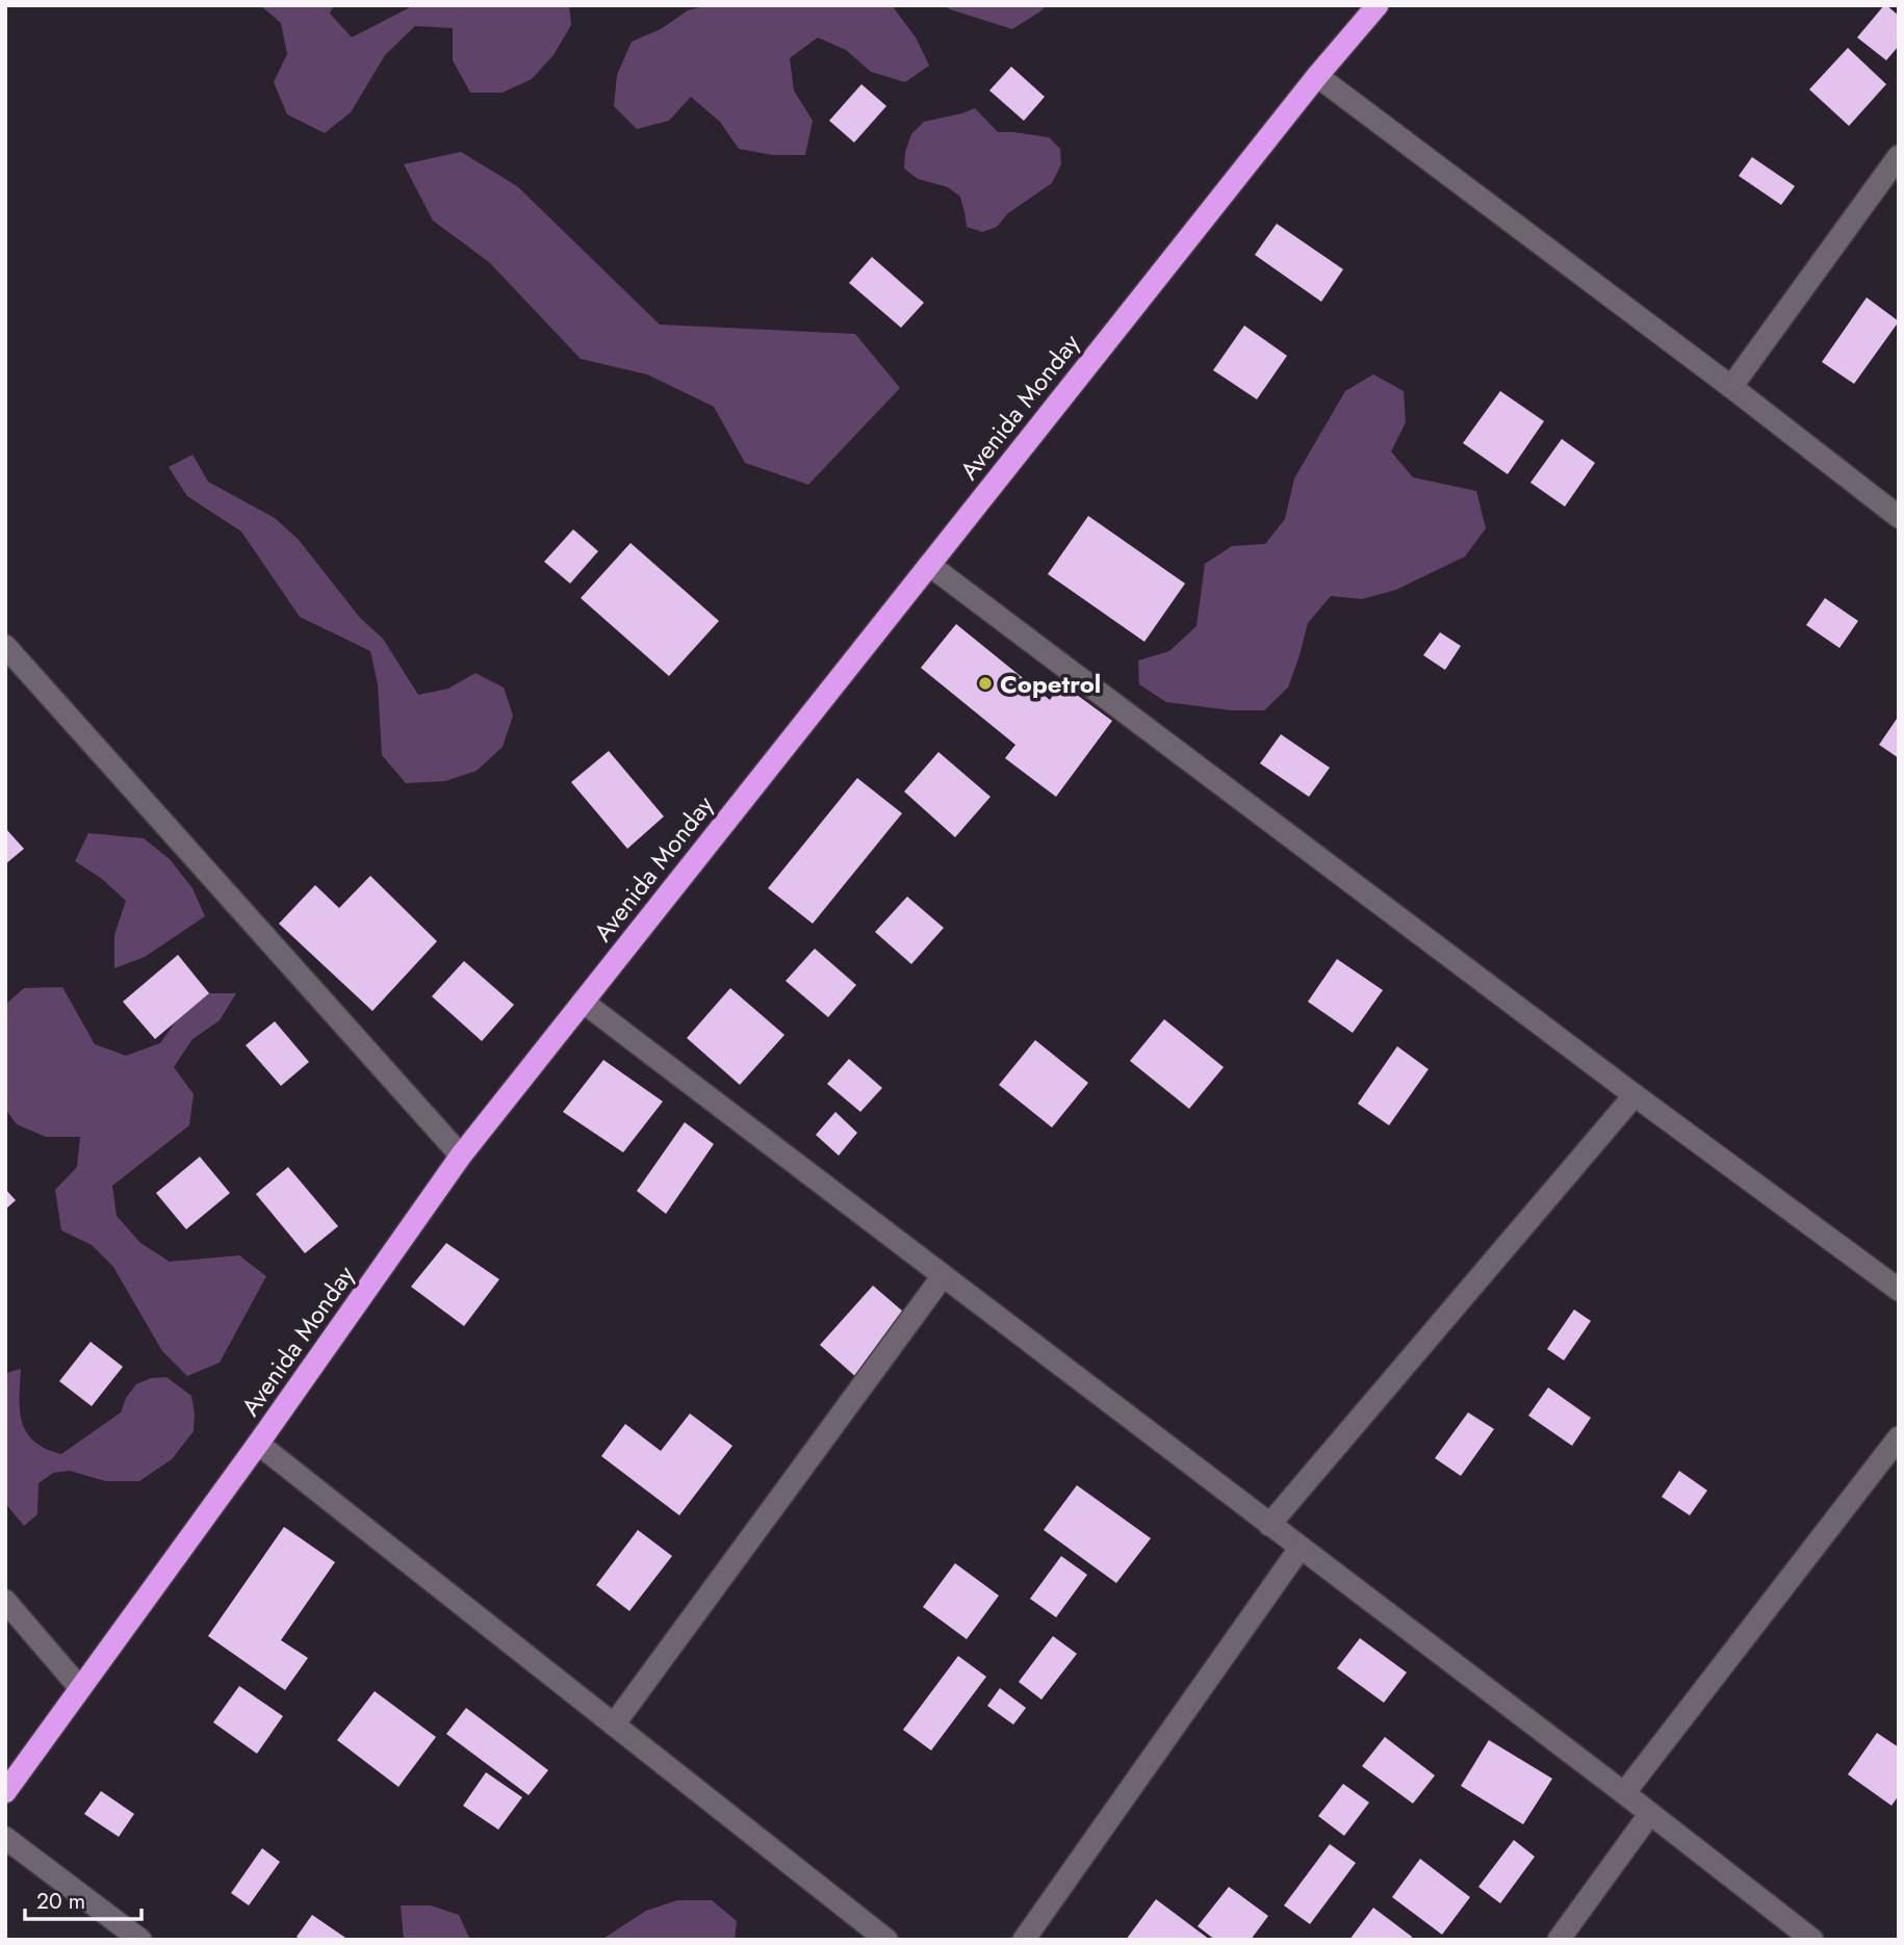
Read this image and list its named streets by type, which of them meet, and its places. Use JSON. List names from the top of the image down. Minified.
{"streets":{"highway":["Avenida Monday"]},"places":["Copetrol"],"scale_bar":"20 m"}
